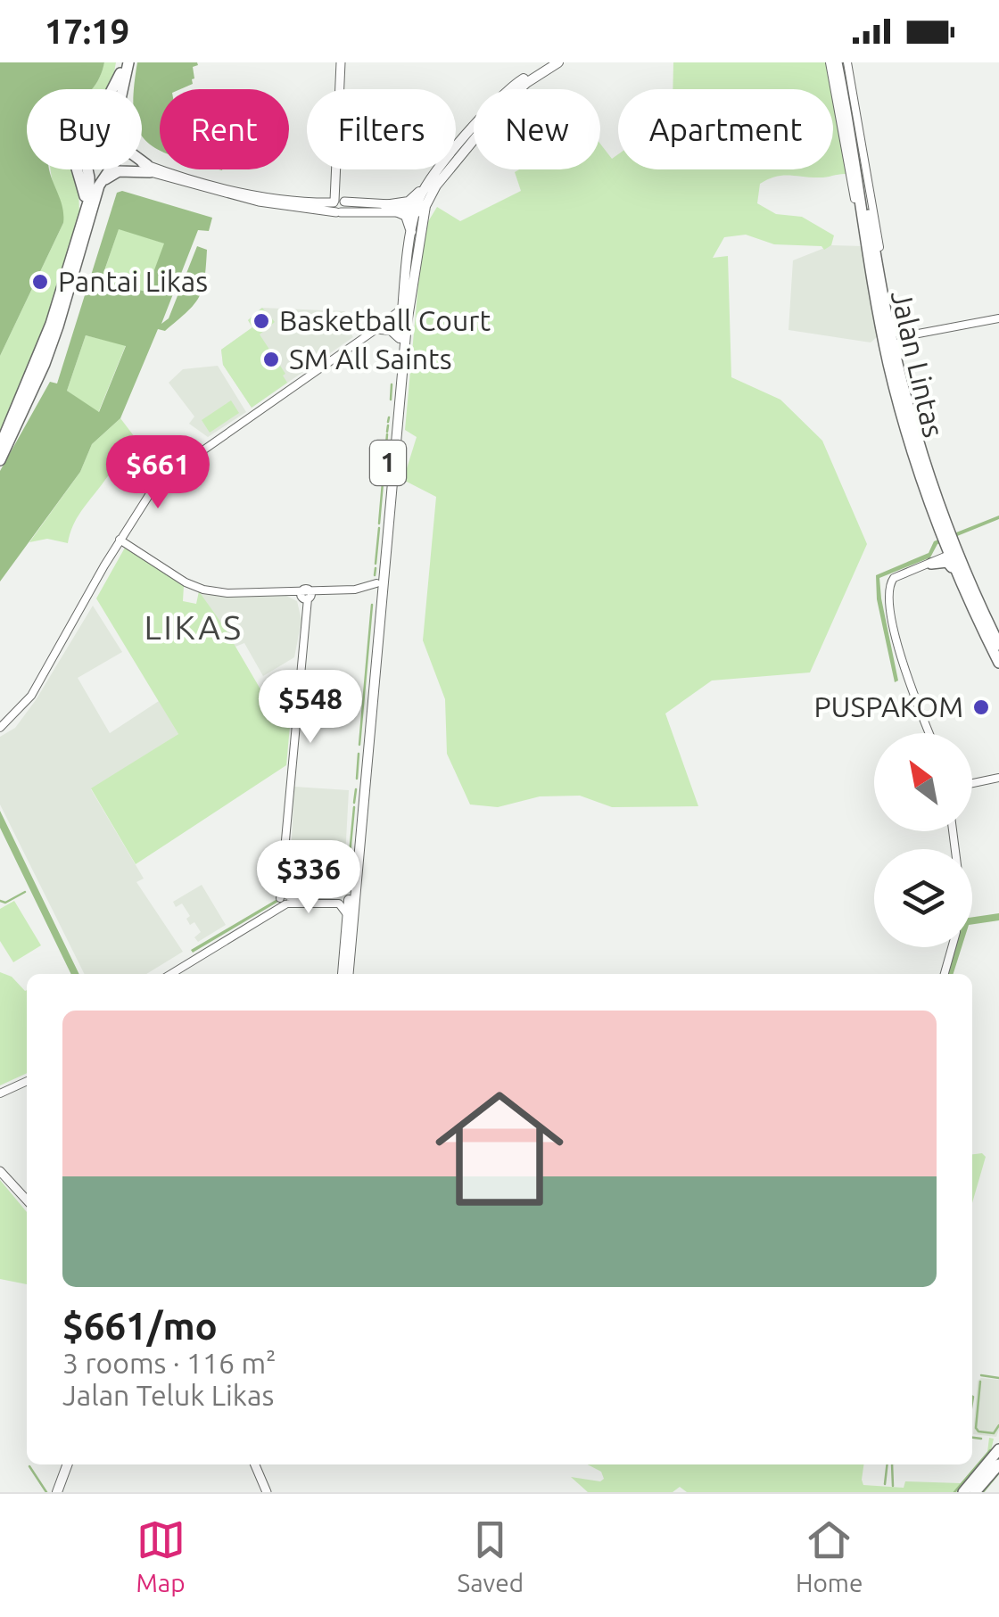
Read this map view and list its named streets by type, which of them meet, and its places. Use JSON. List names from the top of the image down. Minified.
{"streets":{"highway":["Jalan Lintas"],"main road":["1"]},"districts":["LIKAS"],"places":["Pantai Likas","Basketball Court","SM All Saints","PUSPAKOM"],"north":"top left","page":{"status":"17:19","chip":["Buy","Rent","Filters","New","Apartment"],"price":["$661","$548","$336"],"list":[{"name":"$661/mo","note":"3 rooms · 116 m² · Jalan Teluk Likas"}],"tabs":["Map","Saved","Home"]}}
